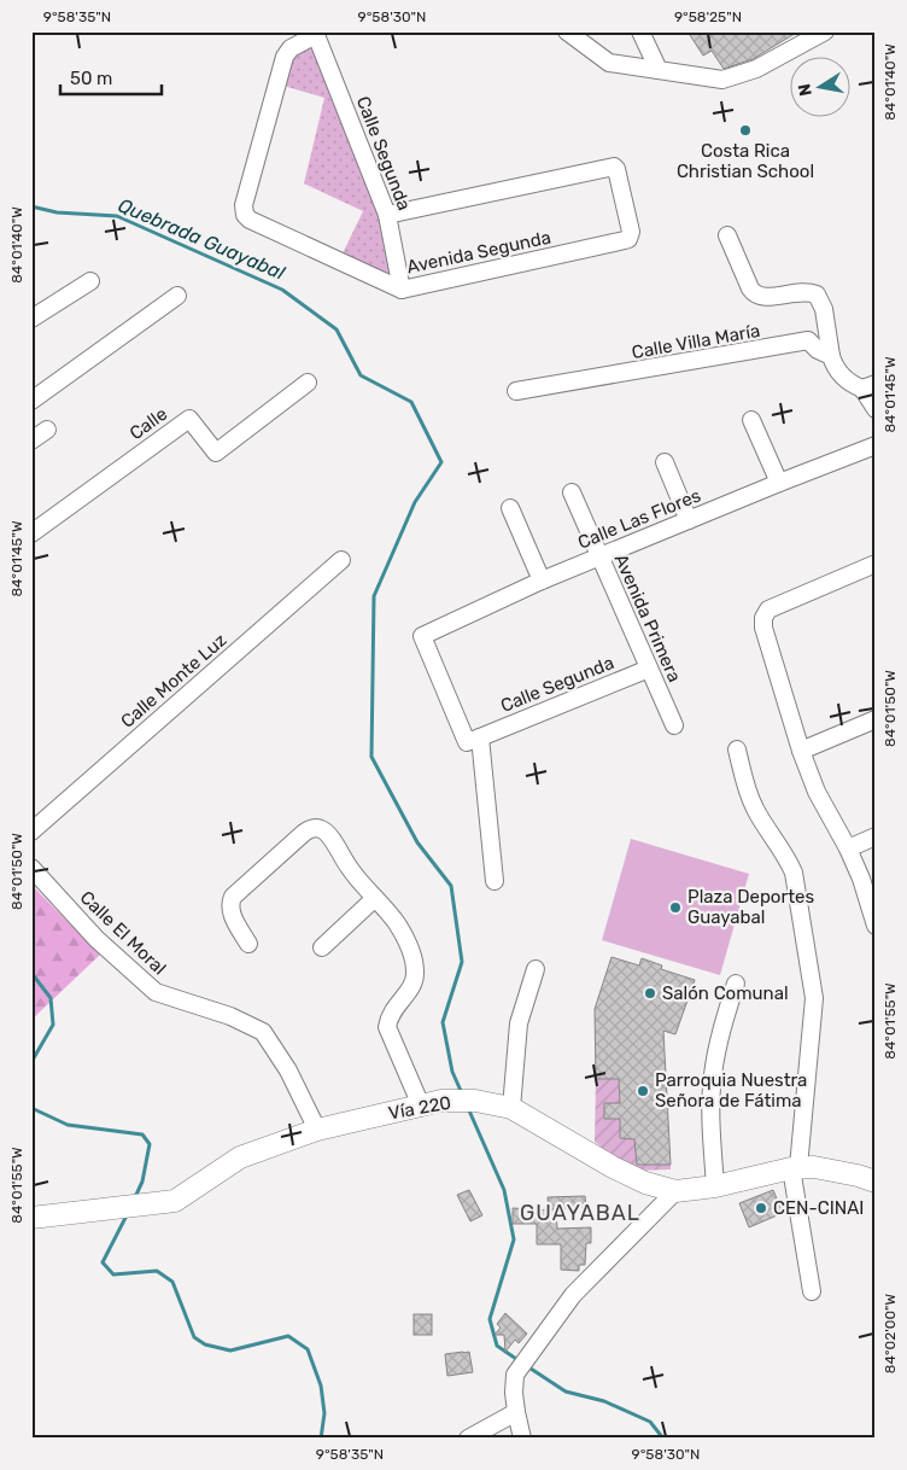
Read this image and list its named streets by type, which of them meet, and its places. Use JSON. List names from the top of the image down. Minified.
{"streets":{"main road":["Vía 220"],"street":["Calle Segunda","Avenida Segunda","Calle Villa María","Calle","Calle Las Flores","Avenida Primera","Calle Monte Luz","Calle El Moral"]},"crossings":[["Calle Segunda","Avenida Segunda"],["Calle Segunda","Calle Las Flores"],["Calle Segunda","Avenida Primera"],["Calle Las Flores","Avenida Primera"],["Calle El Moral","Vía 220"]],"districts":["GUAYABAL"],"water":["Quebrada Guayabal"],"places":["Costa Rica Christian School","Plaza Deportes Guayabal","Salón Comunal","Parroquia Nuestra Señora de Fátima","CEN-CINAI"],"scale_bar":"50 m","north":"left","coordinates":["9°58'35\"N","9°58'30\"N","9°58'25\"N","84°01'40\"W","84°01'45\"W","84°01'50\"W","84°01'55\"W","84°02'00\"W"]}
